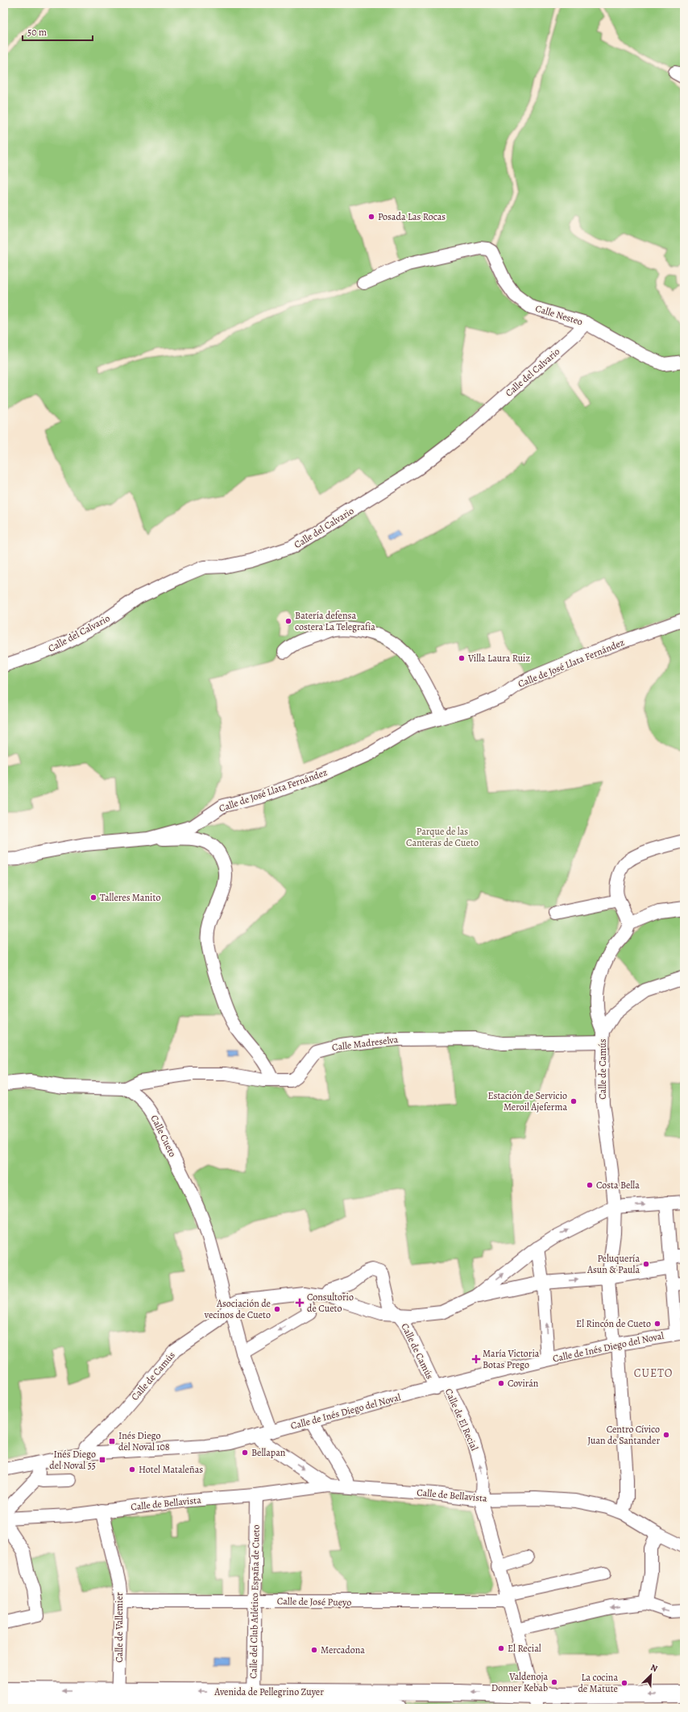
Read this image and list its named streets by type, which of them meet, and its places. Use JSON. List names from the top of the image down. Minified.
{"streets":{"main road":["Avenida de Pellegrino Zuyer"],"street":["Calle Nesteo","Calle del Calvario","Calle de José Llata Fernández","Calle Madreselva","Calle de Camús","Calle Cueto","Calle de Inés Diego del Noval","Calle de El Recial","Calle de Bellavista","Calle del Club Atlético España de Cueto","Calle de José Pueyo","Calle de Vallemier"]},"crossings":[["Calle Nesteo","Calle del Calvario"],["Calle Madreselva","Calle de Camús"],["Calle Madreselva","Calle Cueto"],["Calle de Camús","Calle Cueto"],["Calle de Camús","Calle de Inés Diego del Noval"],["Calle de Camús","Calle de El Recial"],["Calle de Inés Diego del Noval","Calle de El Recial"],["Calle de El Recial","Calle de Bellavista"],["Calle de El Recial","Calle de José Pueyo"],["Calle de El Recial","Avenida de Pellegrino Zuyer"],["Calle de Bellavista","Calle del Club Atlético España de Cueto"],["Calle de Bellavista","Calle de Vallemier"],["Calle del Club Atlético España de Cueto","Calle de José Pueyo"],["Calle del Club Atlético España de Cueto","Avenida de Pellegrino Zuyer"],["Calle de José Pueyo","Calle de Vallemier"],["Calle de Vallemier","Avenida de Pellegrino Zuyer"]],"one_way":["Calle de El Recial"],"districts":["CUETO"],"parks":["Parque de las Canteras de Cueto"],"places":{"other":["Posada Las Rocas","Batería defensa costera La Telegrafía","Villa Laura Ruiz","Talleres Manito","Estación de Servicio Meroil Ajeferma","Costa Bella","Peluquería Asun & Paula","Asociación de vecinos de Cueto","El Rincón de Cueto","Covirán","Centro Cívico Juan de Santander","Bellapan","Hotel Mataleñas","El Recial","Mercadona","Valdenoja Donner Kebab","La cocina de Matute"],"health":["Consultorio de Cueto","María Victoria Botas Prego"],"transit":["Inés Diego del Noval 108","Inés Diego del Noval 55"]},"scale_bar":"50 m","north":"top right"}
